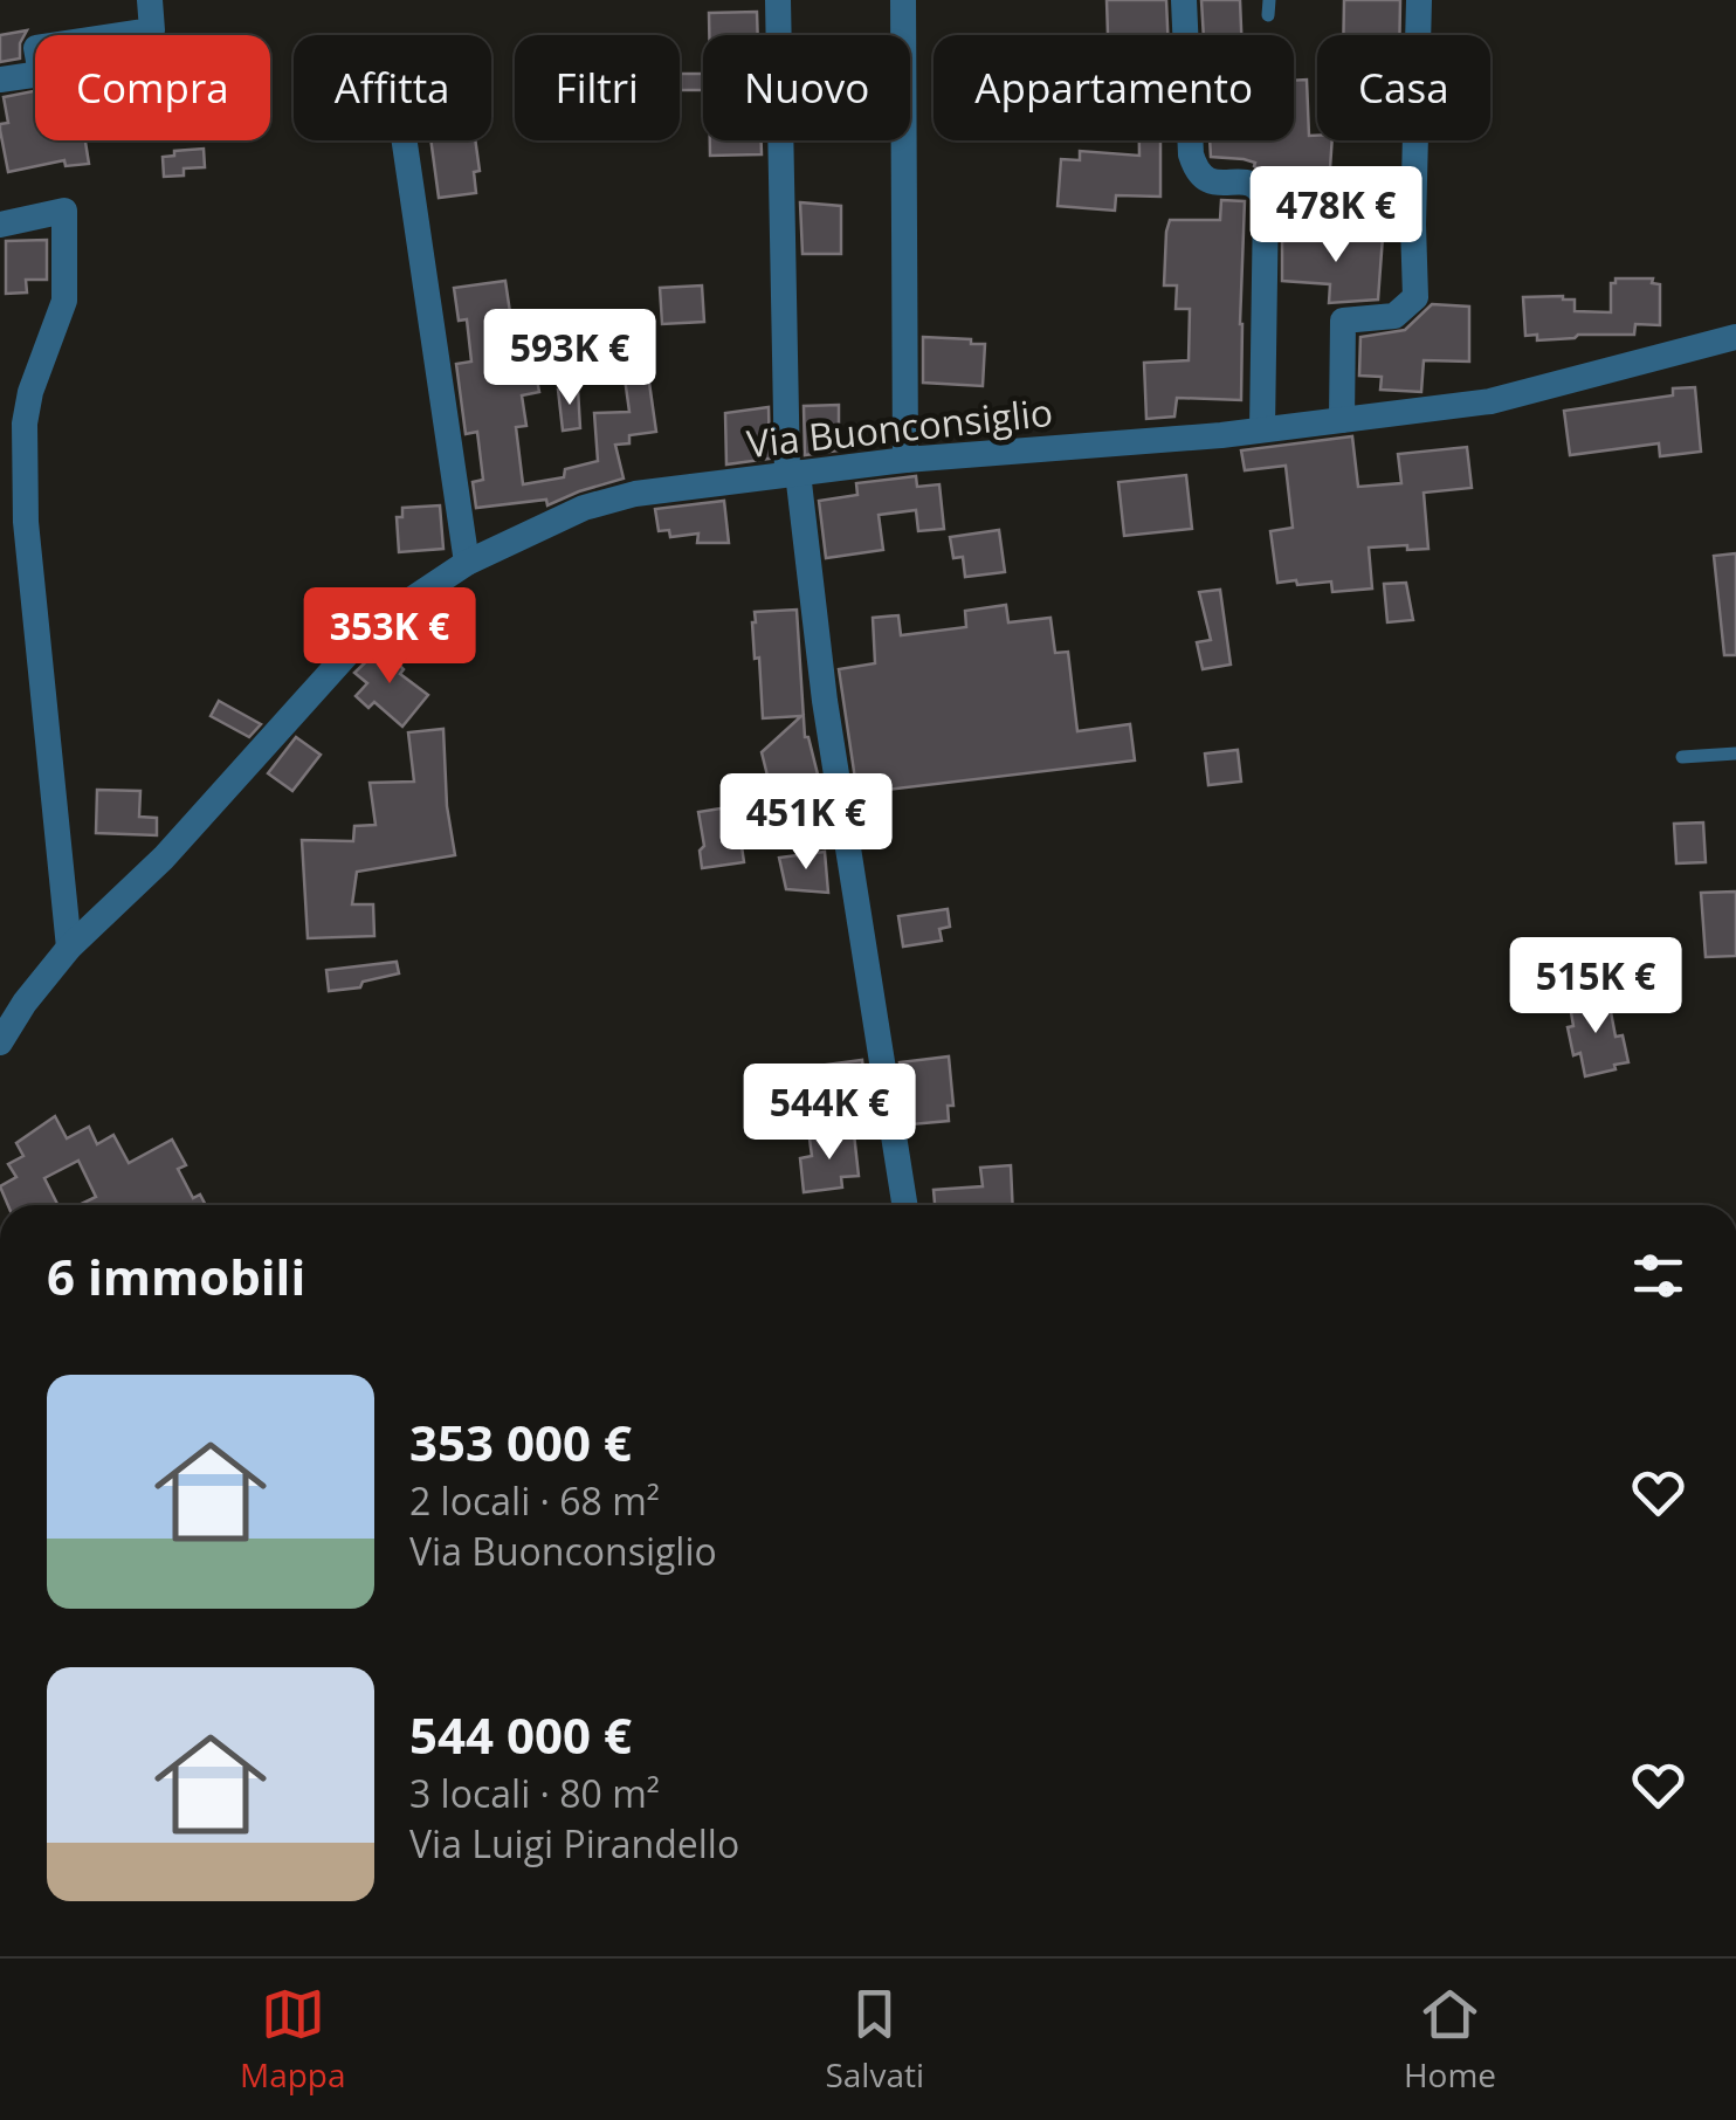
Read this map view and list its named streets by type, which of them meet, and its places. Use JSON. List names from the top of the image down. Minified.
{"streets":{"street":["Via Buonconsiglio"]},"page":{"chip":["Compra","Affitta","Filtri","Nuovo","Appartamento","Casa"],"price":["478K €","593K €","353K €","451K €","515K €","544K €"],"heading":"6 immobili","list":[{"name":"353 000 €","note":"2 locali · 68 m² · Via Buonconsiglio"},{"name":"544 000 €","note":"3 locali · 80 m² · Via Luigi Pirandello"}],"tabs":["Mappa","Salvati","Home"]}}
